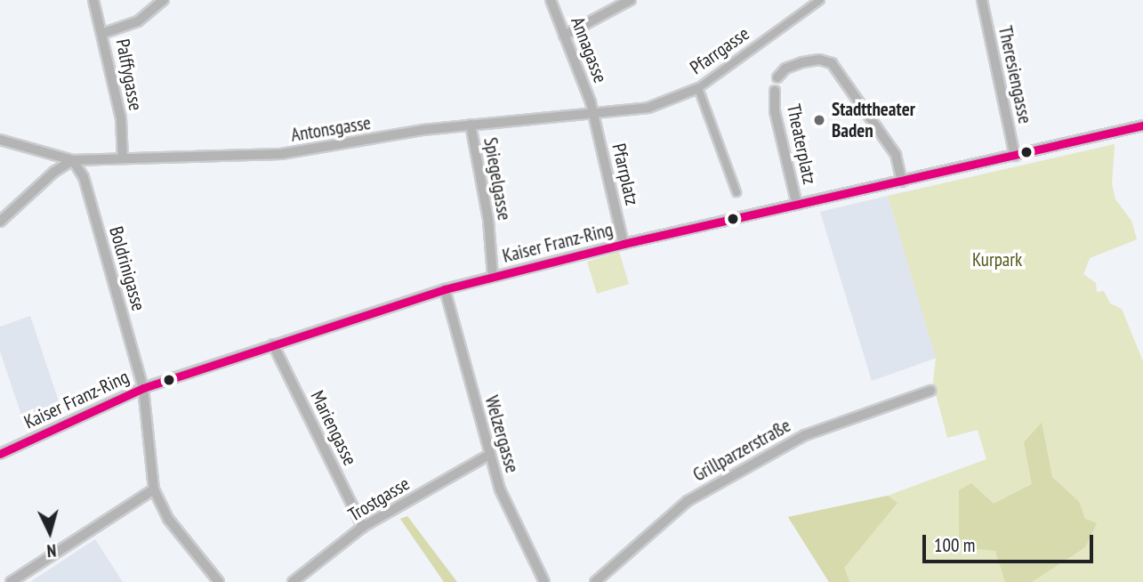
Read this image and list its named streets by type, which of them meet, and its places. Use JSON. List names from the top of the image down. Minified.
{"streets":{"street":["Annagasse","Pfarrgasse","Palffygasse","Theresiengasse","Antonsgasse","Theaterplatz","Pfarrplatz","Spiegelgasse","Kaiser Franz-Ring","Boldrinigasse","Mariengasse","Welzergasse","Grillparzerstraße","Trostgasse"]},"crossings":[["Annagasse","Pfarrgasse"],["Annagasse","Antonsgasse"],["Annagasse","Pfarrplatz"],["Pfarrgasse","Antonsgasse"],["Pfarrgasse","Pfarrplatz"],["Palffygasse","Antonsgasse"],["Theresiengasse","Kaiser Franz-Ring"],["Antonsgasse","Pfarrplatz"],["Antonsgasse","Spiegelgasse"],["Antonsgasse","Boldrinigasse"],["Theaterplatz","Kaiser Franz-Ring"],["Pfarrplatz","Kaiser Franz-Ring"],["Spiegelgasse","Kaiser Franz-Ring"],["Kaiser Franz-Ring","Boldrinigasse"],["Kaiser Franz-Ring","Mariengasse"],["Kaiser Franz-Ring","Welzergasse"],["Mariengasse","Trostgasse"],["Welzergasse","Trostgasse"]],"parks":["Kurpark"],"places":["Stadttheater Baden"],"scale_bar":"100 m","north":"bottom"}
